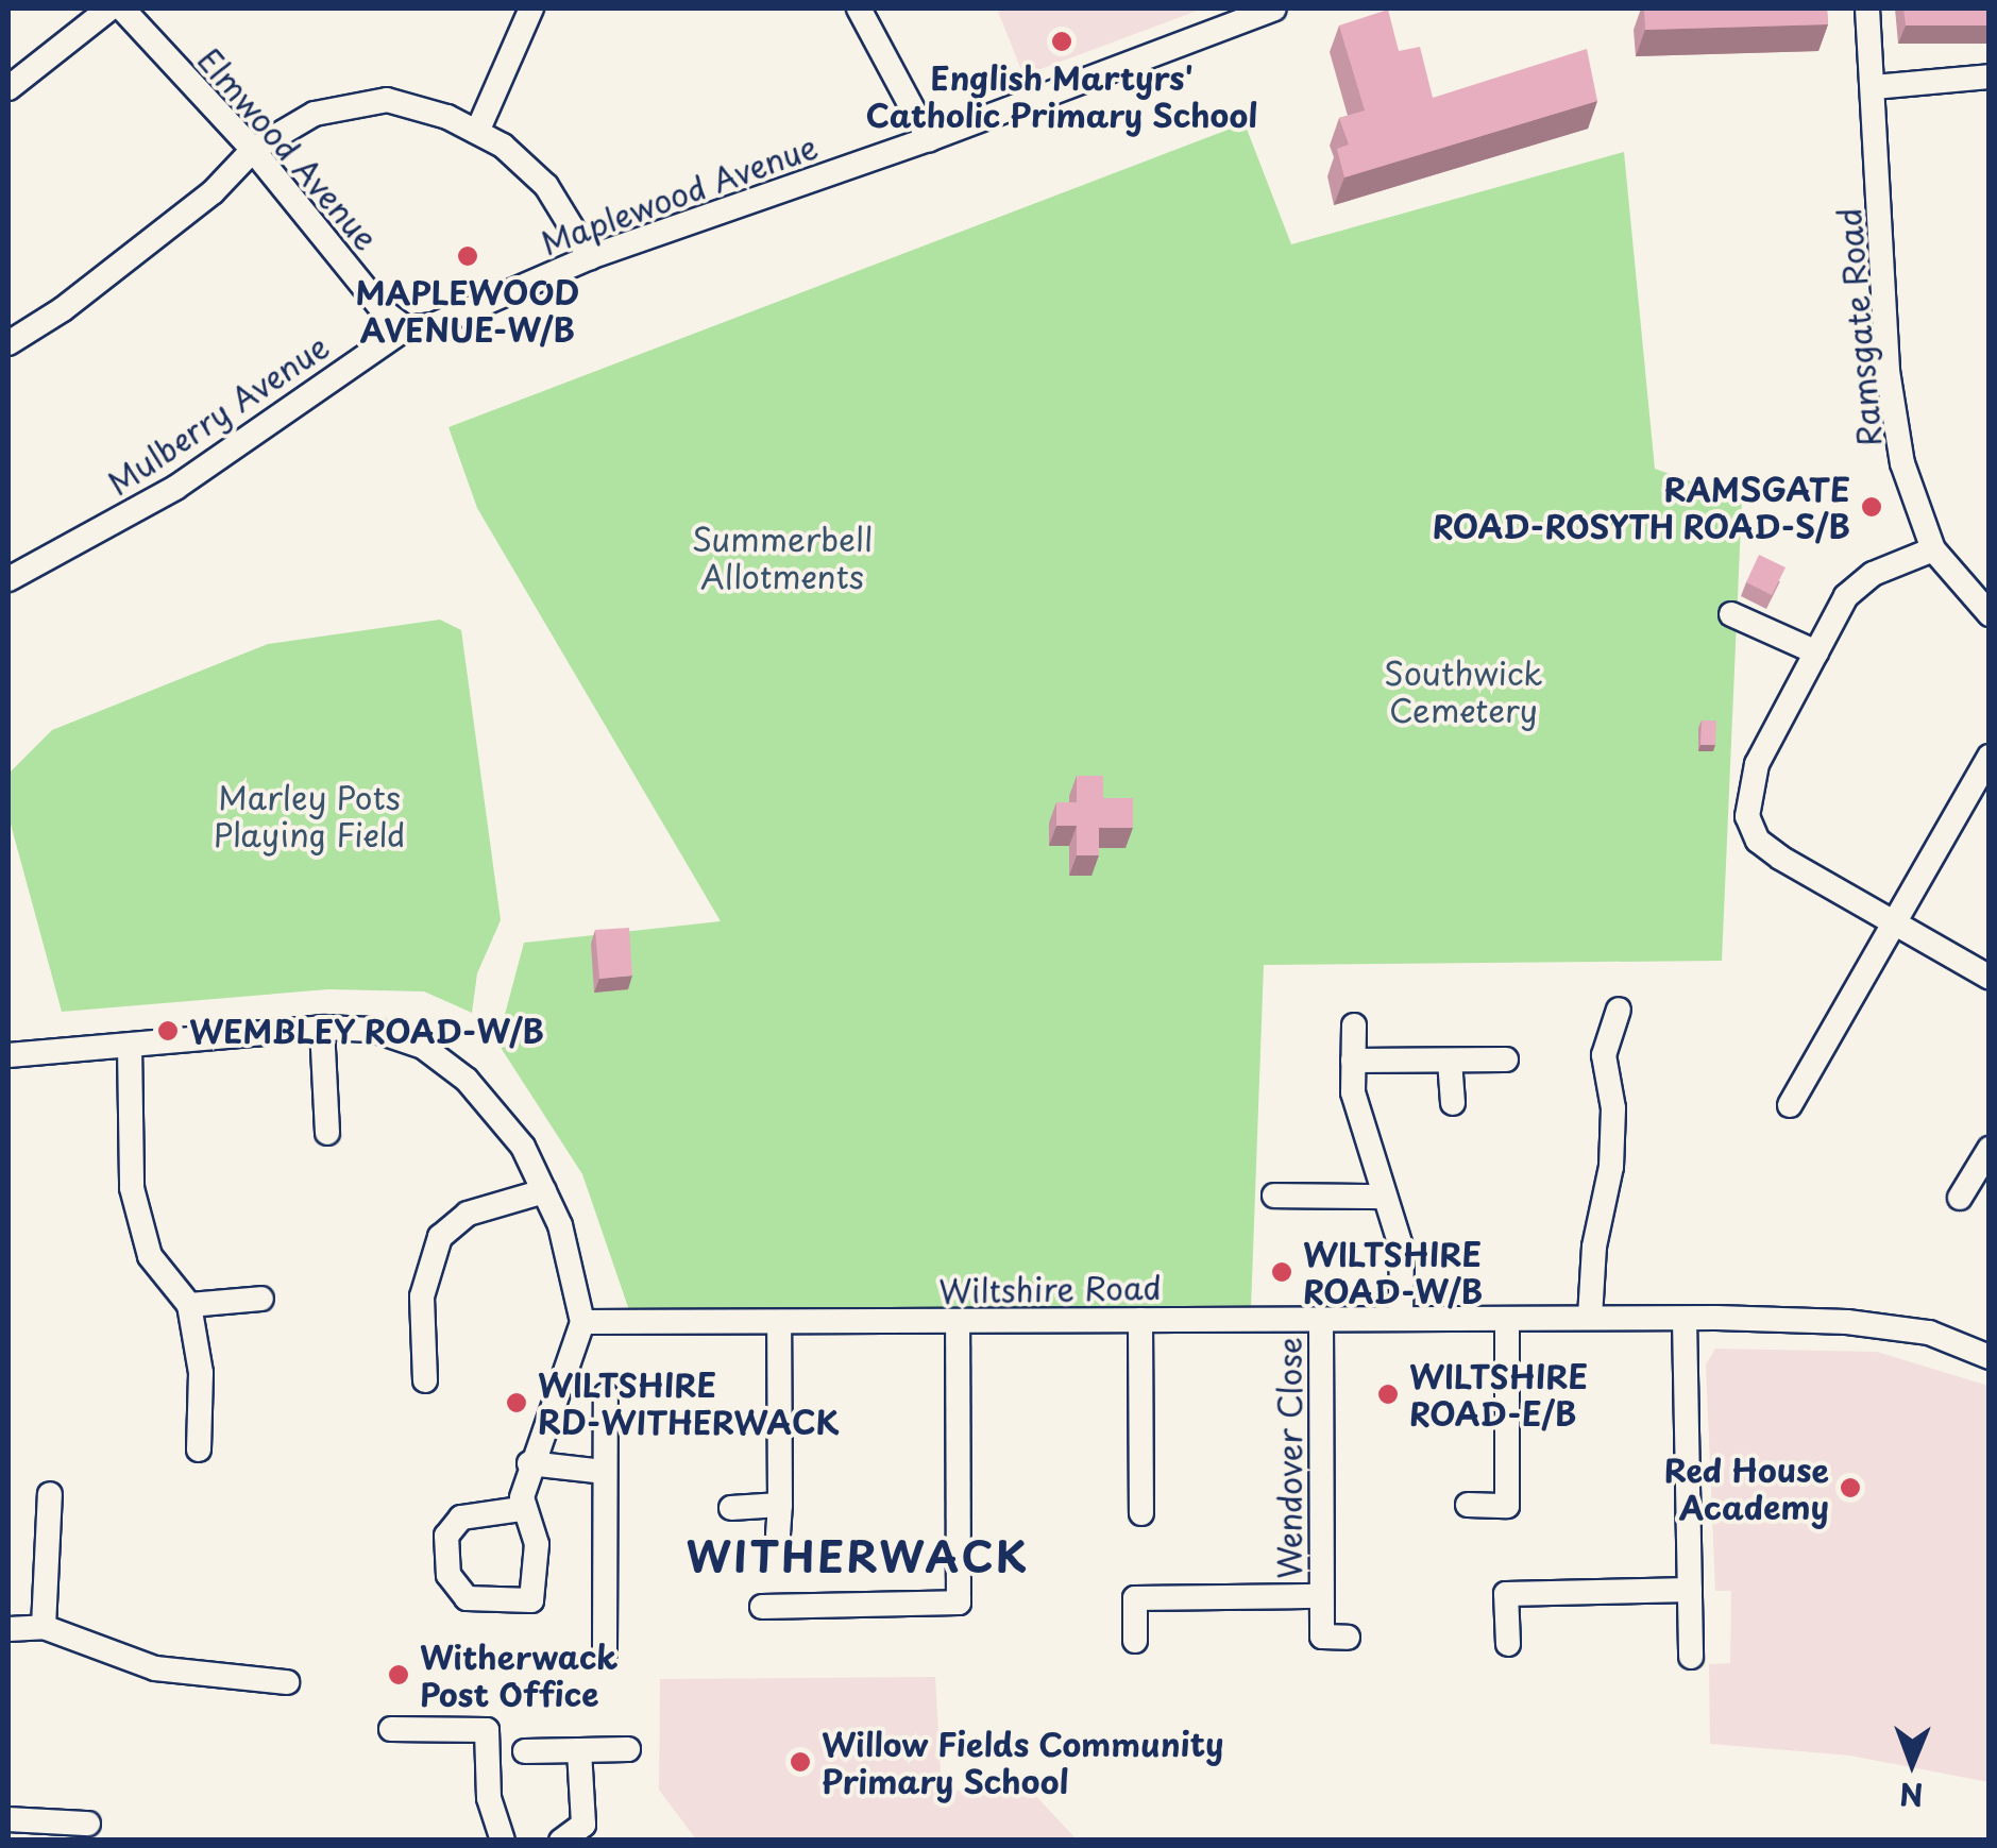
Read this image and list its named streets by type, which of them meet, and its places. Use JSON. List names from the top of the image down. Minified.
{"streets":{"street":["Elmwood Avenue","Maplewood Avenue","Ramsgate Road","Mulberry Avenue","Wiltshire Road","Wendover Close"]},"crossings":[["Elmwood Avenue","Maplewood Avenue"],["Elmwood Avenue","Mulberry Avenue"],["Maplewood Avenue","Mulberry Avenue"],["Wiltshire Road","Wendover Close"]],"districts":["WITHERWACK"],"parks":["Summerbell Allotments","Southwick Cemetery","Marley Pots Playing Field"],"places":["English Martyrs' Catholic Primary School","MAPLEWOOD AVENUE-W/B","RAMSGATE ROAD-ROSYTH ROAD-S/B","WEMBLEY ROAD-W/B","WILTSHIRE ROAD-W/B","WILTSHIRE ROAD-E/B","WILTSHIRE RD-WITHERWACK","Red House Academy","Witherwack Post Office","Willow Fields Community Primary School"],"north":"bottom"}
